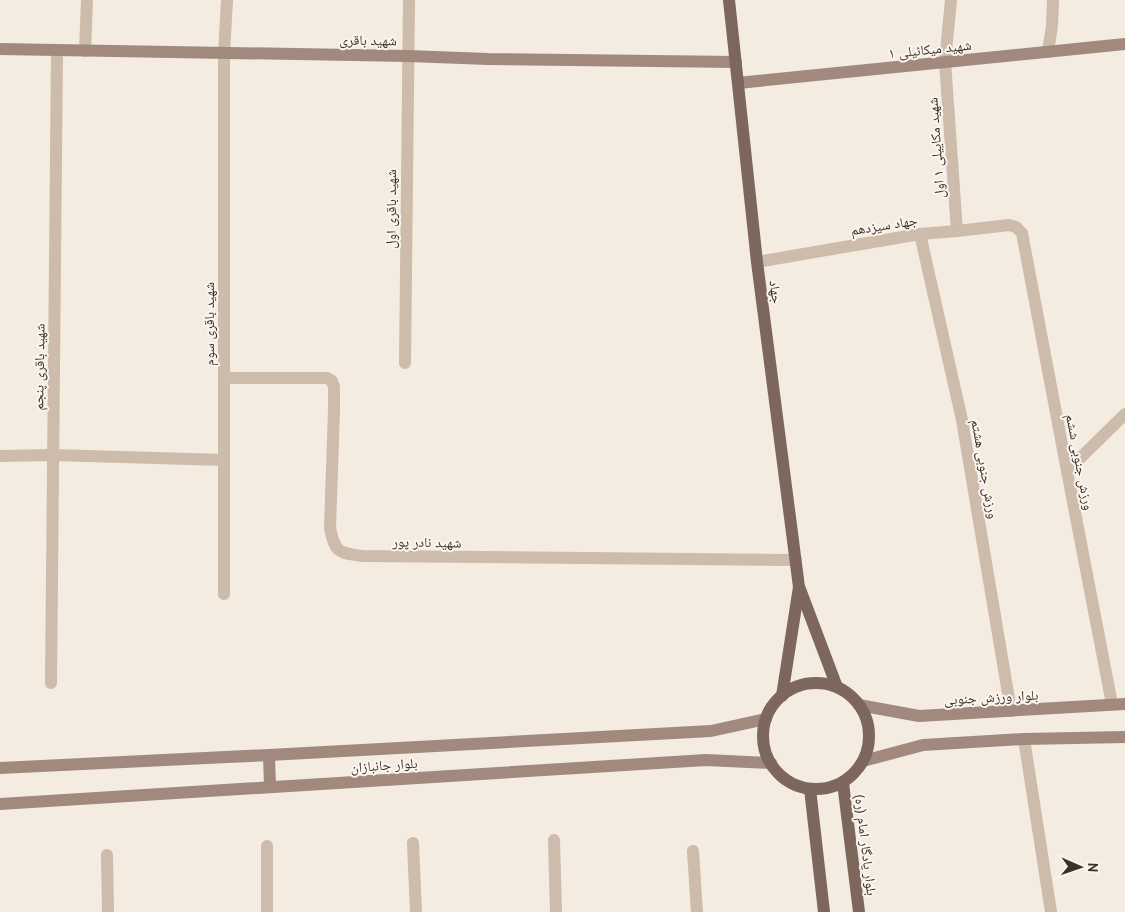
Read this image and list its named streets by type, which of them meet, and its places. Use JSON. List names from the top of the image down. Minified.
{"streets":{"main road":["جهاد","بلوار یادگار امام (ره)"],"street":["شهید باقری","شهید میکائیلی ۱","شهید مکاییلی ۱ اول","شهید باقری اول","جهاد سیزدهم","شهید باقری سوم","شهید باقری پنجم","ورزش جنوبی ششم","ورزش جنوبی هشتم","شهید نادر پور","بلوار ورزش جنوبی","بلوار جانبازان"]},"crossings":[["شهید باقری","شهید باقری اول"],["شهید باقری","جهاد"],["شهید باقری","شهید باقری سوم"],["شهید باقری","شهید باقری پنجم"],["شهید میکائیلی ۱","شهید مکاییلی ۱ اول"],["شهید میکائیلی ۱","جهاد"],["شهید مکاییلی ۱ اول","جهاد سیزدهم"],["جهاد سیزدهم","جهاد"],["جهاد سیزدهم","ورزش جنوبی ششم"],["جهاد سیزدهم","ورزش جنوبی هشتم"],["جهاد","شهید نادر پور"],["جهاد","بلوار ورزش جنوبی"],["جهاد","بلوار جانبازان"],["جهاد","بلوار یادگار امام (ره)"],["شهید باقری سوم","شهید نادر پور"],["ورزش جنوبی ششم","بلوار ورزش جنوبی"],["ورزش جنوبی هشتم","بلوار ورزش جنوبی"],["بلوار ورزش جنوبی","بلوار جانبازان"],["بلوار ورزش جنوبی","بلوار یادگار امام (ره)"],["بلوار جانبازان","بلوار یادگار امام (ره)"]],"north":"right"}
